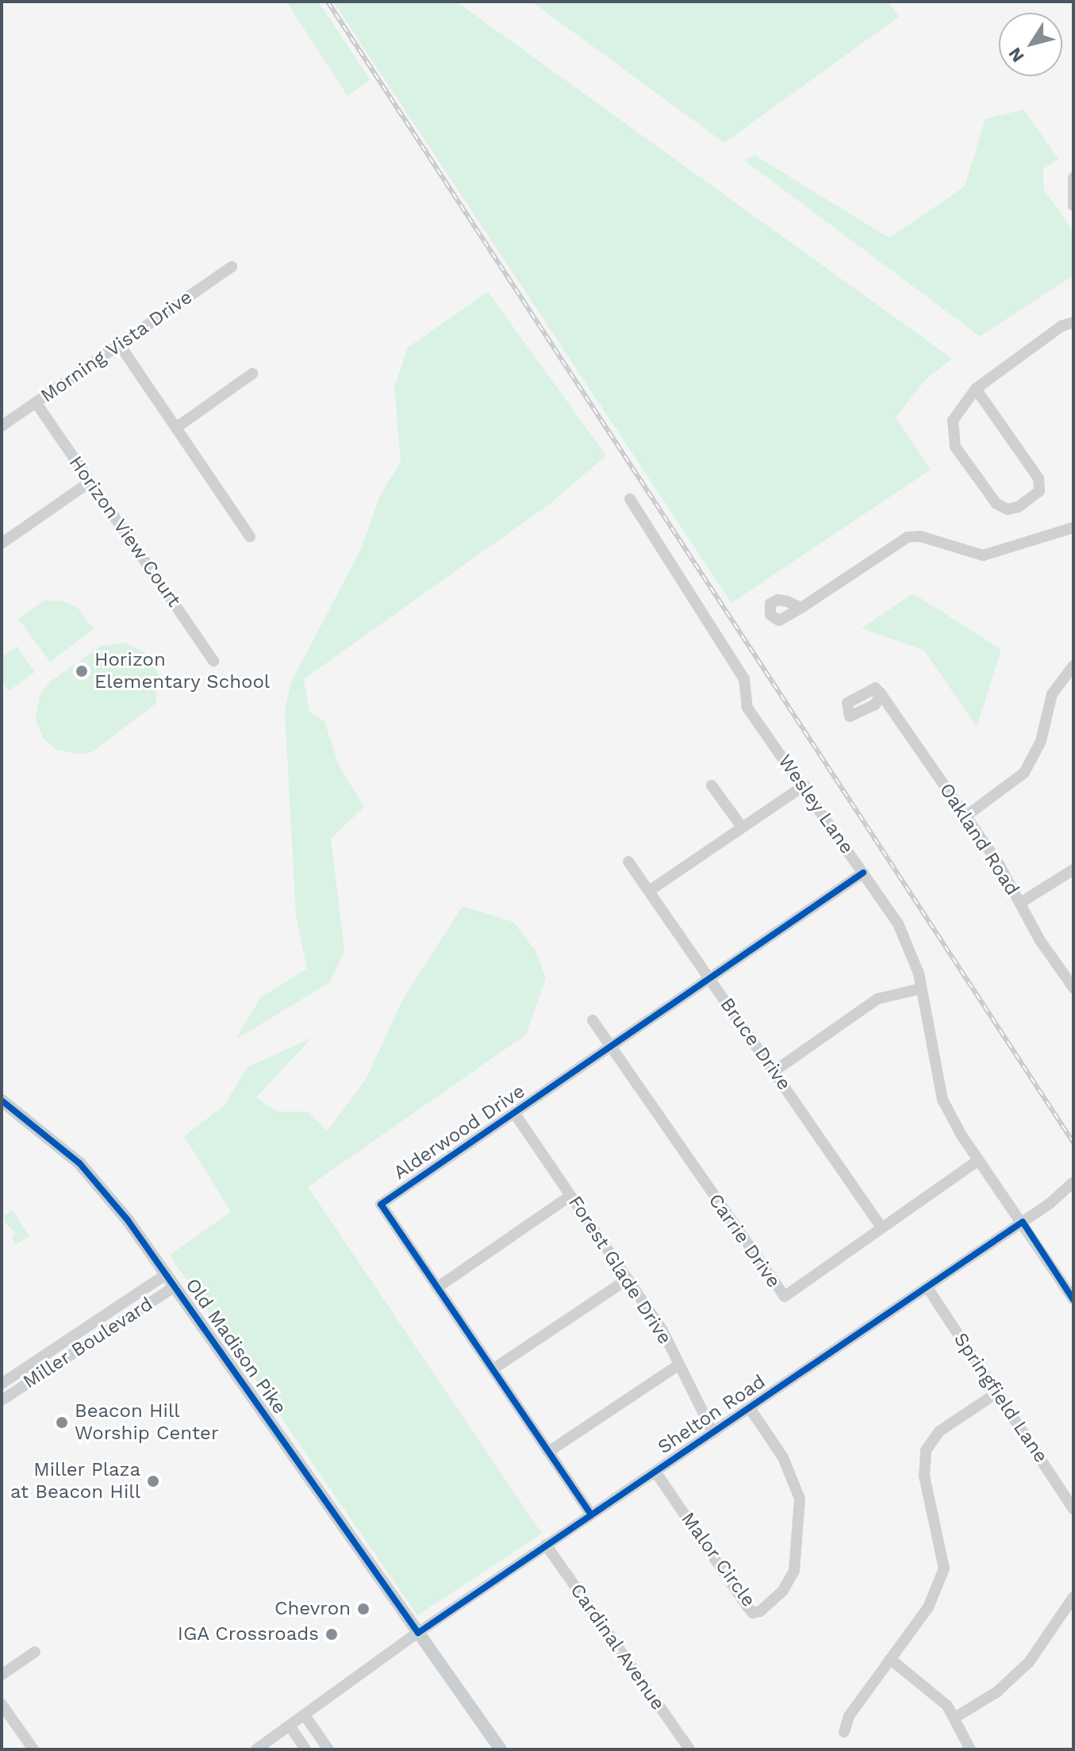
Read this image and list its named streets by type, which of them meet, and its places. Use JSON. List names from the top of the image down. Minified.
{"streets":{"main road":["Old Madison Pike"],"street":["Morning Vista Drive","Horizon View Court","Wesley Lane","Oakland Road","Bruce Drive","Alderwood Drive","Carrie Drive","Forest Glade Drive","Miller Boulevard","Springfield Lane","Shelton Road","Malor Circle","Cardinal Avenue"]},"crossings":[["Morning Vista Drive","Horizon View Court"],["Wesley Lane","Alderwood Drive"],["Wesley Lane","Carrie Drive"],["Wesley Lane","Shelton Road"],["Bruce Drive","Alderwood Drive"],["Bruce Drive","Carrie Drive"],["Alderwood Drive","Carrie Drive"],["Alderwood Drive","Forest Glade Drive"],["Alderwood Drive","Shelton Road"],["Forest Glade Drive","Shelton Road"],["Miller Boulevard","Old Madison Pike"],["Old Madison Pike","Shelton Road"],["Springfield Lane","Shelton Road"],["Shelton Road","Malor Circle"],["Shelton Road","Cardinal Avenue"]],"places":["Horizon Elementary School","Beacon Hill Worship Center","Miller Plaza at Beacon Hill","Chevron","IGA Crossroads"],"north":"bottom left"}
